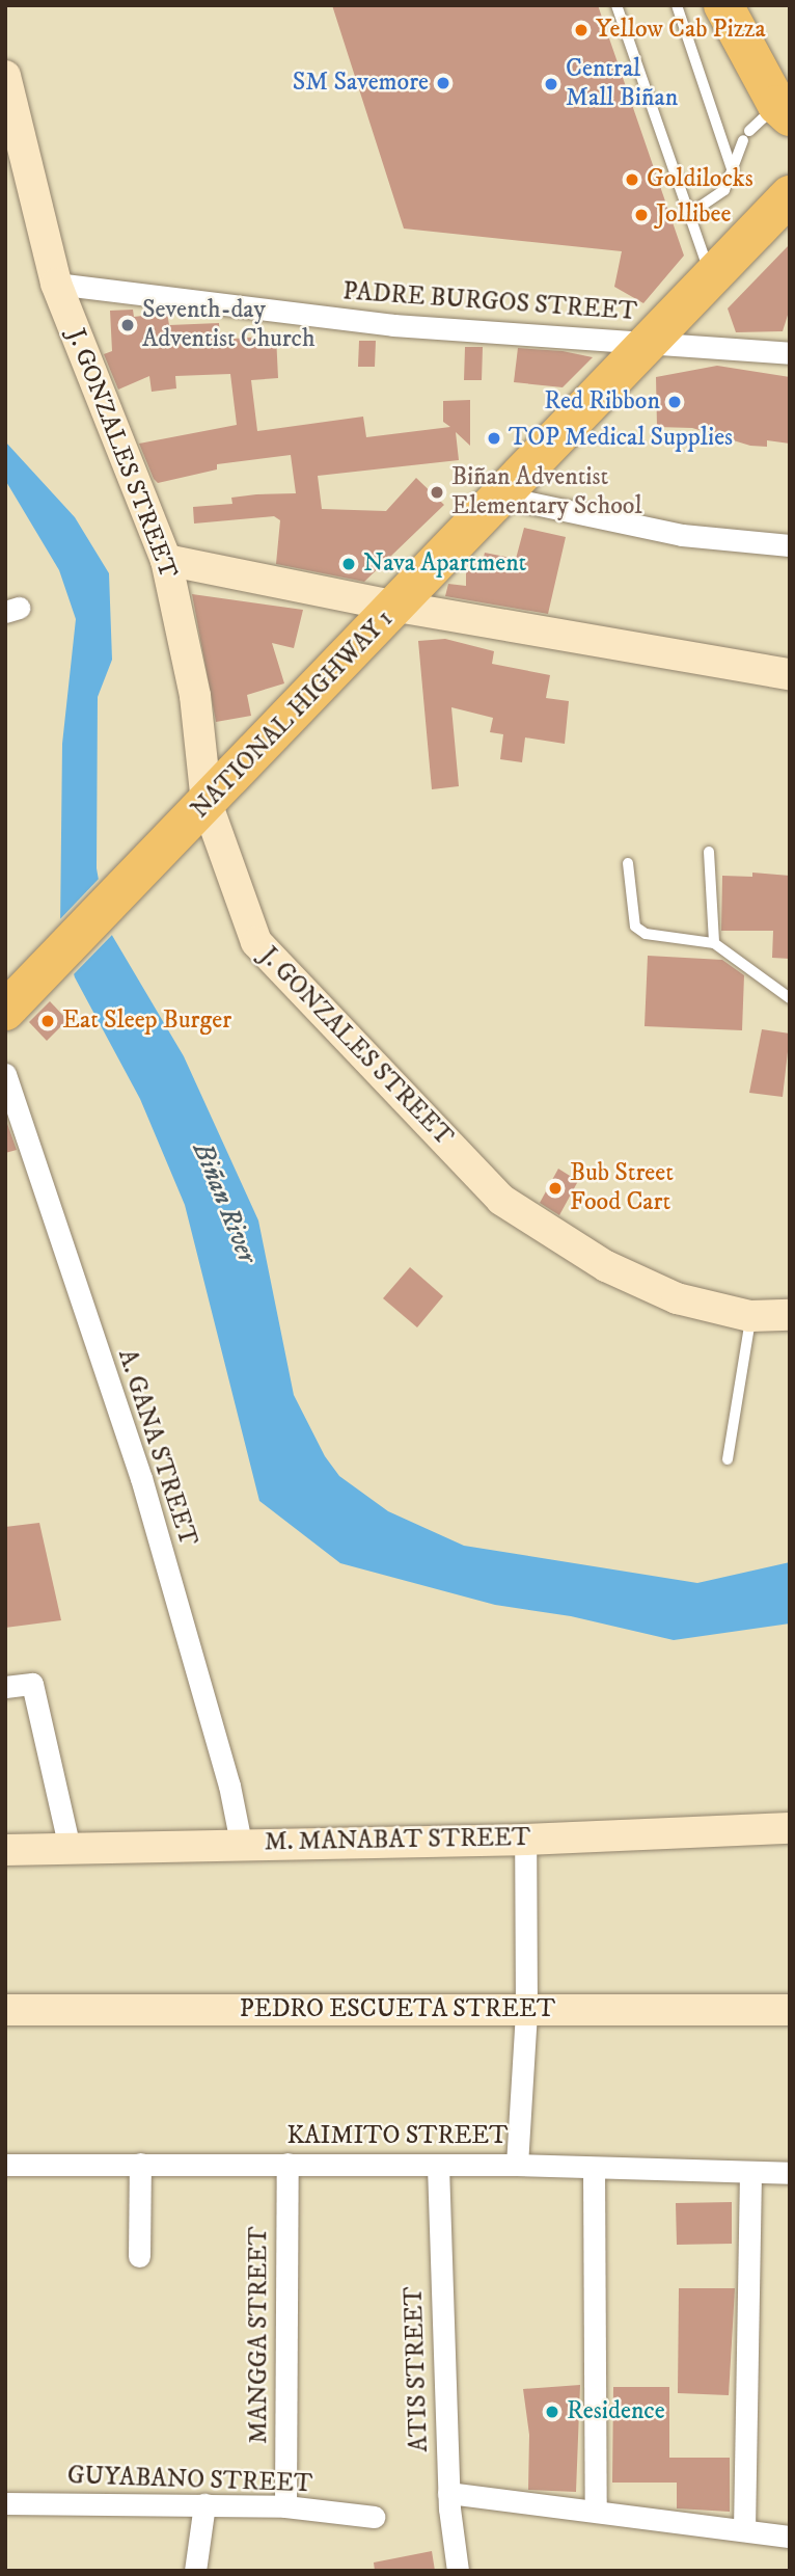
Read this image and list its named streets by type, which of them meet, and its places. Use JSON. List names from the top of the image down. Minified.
{"streets":{"highway":["NATIONAL HIGHWAY 1"],"street":["PADRE BURGOS STREET","J. GONZALES STREET","A. GANA STREET","M. MANABAT STREET","PEDRO ESCUETA STREET","KAIMITO STREET","MANGGA STREET","ATIS STREET","GUYABANO STREET"]},"crossings":[["PADRE BURGOS STREET","J. GONZALES STREET"],["PADRE BURGOS STREET","NATIONAL HIGHWAY 1"],["J. GONZALES STREET","NATIONAL HIGHWAY 1"],["A. GANA STREET","M. MANABAT STREET"],["KAIMITO STREET","MANGGA STREET"],["KAIMITO STREET","ATIS STREET"],["MANGGA STREET","GUYABANO STREET"]],"water":["Biñan River"],"places":["Yellow Cab Pizza","SM Savemore","Central Mall Biñan","Goldilocks","Jollibee","Seventh-day Adventist Church","Red Ribbon","TOP Medical Supplies","Biñan Adventist Elementary School","Nava Apartment","Eat Sleep Burger","Bub Street Food Cart","Residence"]}
